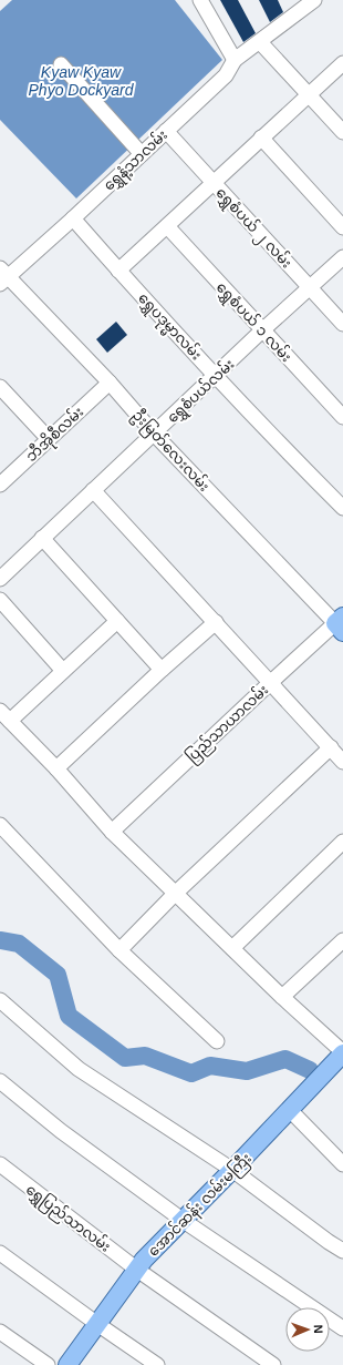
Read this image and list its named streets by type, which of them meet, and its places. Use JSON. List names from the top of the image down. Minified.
{"streets":{"main road":["အောင်ဆန်း လမ်းမကြီး"],"street":["ရွှေနံ့သာလမ်း","ရွှေစံပယ် ၂ လမ်း","ရွှေစံပယ် ၁ လမ်း","ရွှေပဒုမ္မာလမ်း","ရွှေစံပယ်လမ်း","ဘီအိုစီလမ်း","ဦးမြတ်လေးလမ်း","ပြည်သာယာလမ်း","ရွှေပြည်သာလမ်း"]},"crossings":[["ရွှေနံ့သာလမ်း","ရွှေစံပယ် ၂ လမ်း"],["ရွှေနံ့သာလမ်း","ရွှေပဒုမ္မာလမ်း"],["ရွှေနံ့သာလမ်း","ဦးမြတ်လေးလမ်း"],["ရွှေစံပယ် ၂ လမ်း","ရွှေစံပယ်လမ်း"],["ရွှေစံပယ် ၁ လမ်း","ရွှေစံပယ်လမ်း"],["ရွှေပဒုမ္မာလမ်း","ရွှေစံပယ်လမ်း"],["ရွှေစံပယ်လမ်း","ဦးမြတ်လေးလမ်း"],["ဘီအိုစီလမ်း","ဦးမြတ်လေးလမ်း"],["ဦးမြတ်လေးလမ်း","ပြည်သာယာလမ်း"],["အောင်ဆန်း လမ်းမကြီး","ရွှေပြည်သာလမ်း"]],"water":["Kyaw Kyaw Phyo Dockyard"],"north":"right"}
